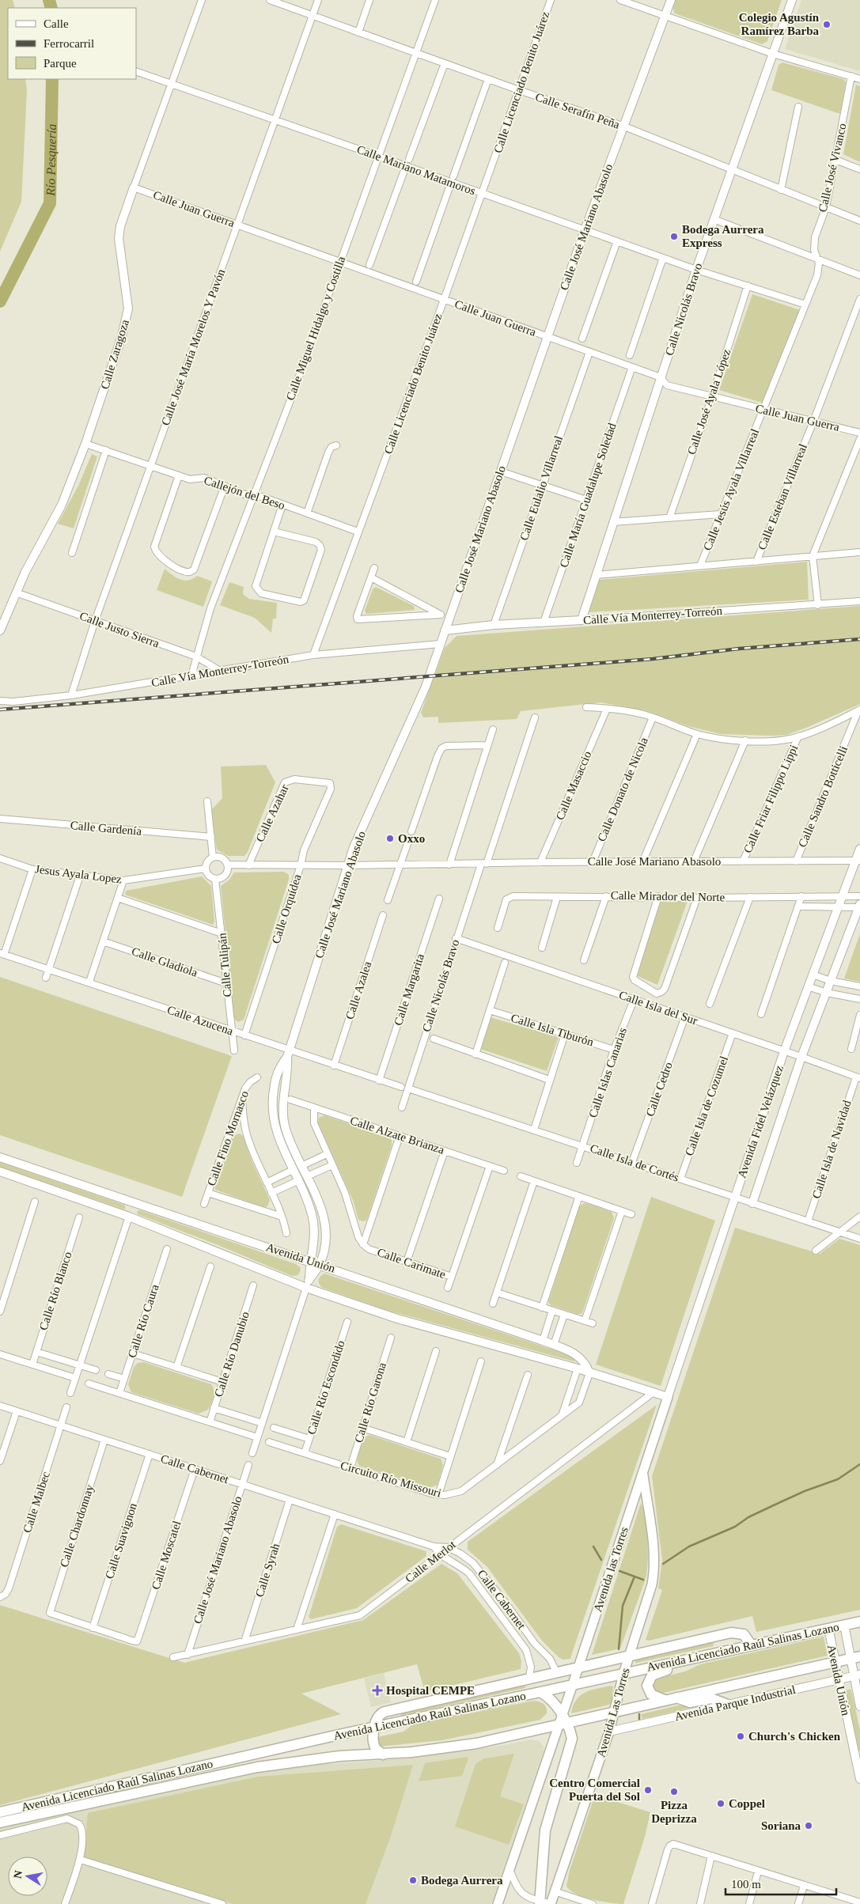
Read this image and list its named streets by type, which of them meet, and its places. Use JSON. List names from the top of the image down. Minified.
{"streets":{"main road":["Avenida las Torres","Avenida Licenciado Raúl Salinas Lozano","Avenida Las Torres"],"street":["Calle Licenciado Benito Juárez","Calle Serafín Peña","Calle José Vivanco","Calle Mariano Matamoros","Calle Juan Guerra","Calle José Mariano Abasolo","Calle Nicolás Bravo","Calle Miguel Hidalgo y Costilla","Calle José María Morelos Y Pavón","Calle Zaragoza","Calle José Ayala López","Calle Eulalio Villarreal","Calle Jesús Ayala Villarreal","Callejón del Beso","Calle María Guadalupe Soledad","Calle Esteban Villarreal","Calle Vía Monterrey-Torreón","Calle Justo Sierra","Calle Masaccio","Calle Donato de Nicola","Calle Sandro Botticelli","Calle Friar Filippo Lippi","Calle Azahar","Calle Gardenía","Jesus Ayala Lopez","Calle Mirador del Norte","Calle Orquídea","Calle Gladiola","Calle Tulipán","Calle Margarita","Calle Azalea","Calle Isla del Sur","Calle Azucena","Calle Isla Tiburón","Calle Islas Canarias","Calle Cedro","Calle Isla de Cozumel","Avenida Fidel Velázquez","Calle Alzate Brianza","Calle Fino Mornasco","Calle Isla de Navidad","Calle Isla de Cortés","Avenida Unión","Calle Carimate","Calle Río Blanco","Calle Río Caura","Calle Río Danubio","Calle Río Escondido","Calle Río Garona","Calle Cabernet","Circuito Río Missouri","Calle Malbec","Calle Chardonnay","Calle Suavignon","Calle Moscatel","Calle Merlot","Calle Syrah","Avenida Parque Industrial"]},"crossings":[["Calle Licenciado Benito Juárez","Calle Serafín Peña"],["Calle Licenciado Benito Juárez","Calle Mariano Matamoros"],["Calle Licenciado Benito Juárez","Calle Juan Guerra"],["Calle Licenciado Benito Juárez","Callejón del Beso"],["Calle Licenciado Benito Juárez","Calle Vía Monterrey-Torreón"],["Calle Serafín Peña","Calle José Vivanco"],["Calle Serafín Peña","Calle José Mariano Abasolo"],["Calle Serafín Peña","Calle Nicolás Bravo"],["Calle Serafín Peña","Calle Miguel Hidalgo y Costilla"],["Calle Serafín Peña","Calle José María Morelos Y Pavón"],["Calle José Vivanco","Calle Jesús Ayala Villarreal"],["Calle Mariano Matamoros","Calle José Mariano Abasolo"],["Calle Mariano Matamoros","Calle Nicolás Bravo"],["Calle Mariano Matamoros","Calle Miguel Hidalgo y Costilla"],["Calle Mariano Matamoros","Calle José María Morelos Y Pavón"],["Calle Mariano Matamoros","Calle Zaragoza"],["Calle Mariano Matamoros","Calle José Ayala López"],["Calle Mariano Matamoros","Calle Jesús Ayala Villarreal"],["Calle Juan Guerra","Calle José Mariano Abasolo"],["Calle Juan Guerra","Calle Nicolás Bravo"],["Calle Juan Guerra","Calle Miguel Hidalgo y Costilla"],["Calle Juan Guerra","Calle José María Morelos Y Pavón"],["Calle Juan Guerra","Calle Zaragoza"],["Calle Juan Guerra","Calle José Ayala López"],["Calle Juan Guerra","Calle Eulalio Villarreal"],["Calle Juan Guerra","Calle Jesús Ayala Villarreal"],["Calle Juan Guerra","Calle María Guadalupe Soledad"],["Calle Juan Guerra","Calle Esteban Villarreal"],["Calle José Mariano Abasolo","Calle Nicolás Bravo"],["Calle José Mariano Abasolo","Calle Vía Monterrey-Torreón"],["Calle José Mariano Abasolo","Calle Masaccio"],["Calle José Mariano Abasolo","Calle Donato de Nicola"],["Calle José Mariano Abasolo","Calle Sandro Botticelli"],["Calle José Mariano Abasolo","Calle Friar Filippo Lippi"],["Calle José Mariano Abasolo","Calle Azahar"],["Calle José Mariano Abasolo","Jesus Ayala Lopez"],["Calle José Mariano Abasolo","Calle Orquídea"],["Calle José Mariano Abasolo","Calle Tulipán"],["Calle José Mariano Abasolo","Calle Azucena"],["Calle José Mariano Abasolo","Avenida Fidel Velázquez"],["Calle José Mariano Abasolo","Avenida Unión"],["Calle José Mariano Abasolo","Calle Cabernet"],["Calle José Mariano Abasolo","Calle Merlot"],["Calle Nicolás Bravo","Calle Vía Monterrey-Torreón"],["Calle Nicolás Bravo","Calle Isla del Sur"],["Calle Nicolás Bravo","Calle Isla de Cortés"],["Calle Miguel Hidalgo y Costilla","Callejón del Beso"],["Calle Miguel Hidalgo y Costilla","Calle Vía Monterrey-Torreón"],["Calle Miguel Hidalgo y Costilla","Calle Justo Sierra"],["Calle José María Morelos Y Pavón","Callejón del Beso"],["Calle José María Morelos Y Pavón","Calle Vía Monterrey-Torreón"],["Calle José María Morelos Y Pavón","Calle Justo Sierra"],["Calle Zaragoza","Callejón del Beso"],["Calle Zaragoza","Calle Justo Sierra"],["Calle Eulalio Villarreal","Calle Vía Monterrey-Torreón"],["Calle María Guadalupe Soledad","Calle Vía Monterrey-Torreón"],["Calle Vía Monterrey-Torreón","Calle Justo Sierra"],["Calle Azahar","Calle Orquídea"],["Jesus Ayala Lopez","Calle Tulipán"],["Calle Mirador del Norte","Avenida Fidel Velázquez"],["Calle Orquídea","Calle Azucena"],["Calle Gladiola","Calle Tulipán"],["Calle Tulipán","Calle Azucena"],["Calle Margarita","Calle Azucena"],["Calle Azalea","Calle Azucena"],["Calle Isla del Sur","Calle Islas Canarias"],["Calle Isla del Sur","Calle Cedro"],["Calle Isla del Sur","Calle Isla de Cozumel"],["Calle Isla del Sur","Avenida Fidel Velázquez"],["Calle Isla del Sur","Calle Isla de Navidad"],["Calle Isla Tiburón","Calle Islas Canarias"],["Calle Islas Canarias","Calle Isla de Cortés"],["Calle Cedro","Calle Isla de Cortés"],["Calle Isla de Cozumel","Calle Isla de Cortés"],["Avenida Fidel Velázquez","Calle Isla de Cortés"],["Avenida Fidel Velázquez","Avenida Unión"],["Avenida Fidel Velázquez","Avenida las Torres"],["Calle Alzate Brianza","Calle Carimate"],["Calle Isla de Navidad","Calle Isla de Cortés"],["Avenida Unión","Circuito Río Missouri"],["Avenida Unión","Calle Merlot"],["Avenida Unión","Avenida las Torres"],["Avenida Unión","Avenida Licenciado Raúl Salinas Lozano"],["Avenida Unión","Avenida Parque Industrial"],["Calle Río Escondido","Circuito Río Missouri"],["Calle Río Garona","Circuito Río Missouri"],["Calle Cabernet","Calle Malbec"],["Calle Cabernet","Calle Chardonnay"],["Calle Cabernet","Calle Suavignon"],["Calle Cabernet","Calle Moscatel"],["Calle Cabernet","Calle Merlot"],["Calle Cabernet","Calle Syrah"],["Calle Chardonnay","Calle Suavignon"],["Calle Chardonnay","Calle Moscatel"],["Calle Suavignon","Calle Moscatel"],["Calle Merlot","Calle Syrah"],["Avenida las Torres","Avenida Las Torres"],["Avenida Licenciado Raúl Salinas Lozano","Avenida Las Torres"],["Avenida Parque Industrial","Avenida Las Torres"]],"water":["Río Pesquería"],"places":{"other":["Colegio Agustín Ramírez Barba","Bodega Aurrera Express","Oxxo","Church's Chicken","Centro Comercial Puerta del Sol","Pizza Deprizza","Coppel","Soriana","Bodega Aurrera"],"health":["Hospital CEMPE"]},"legend":["Calle","Ferrocarril","Parque"],"scale_bar":"100 m","north":"left"}
